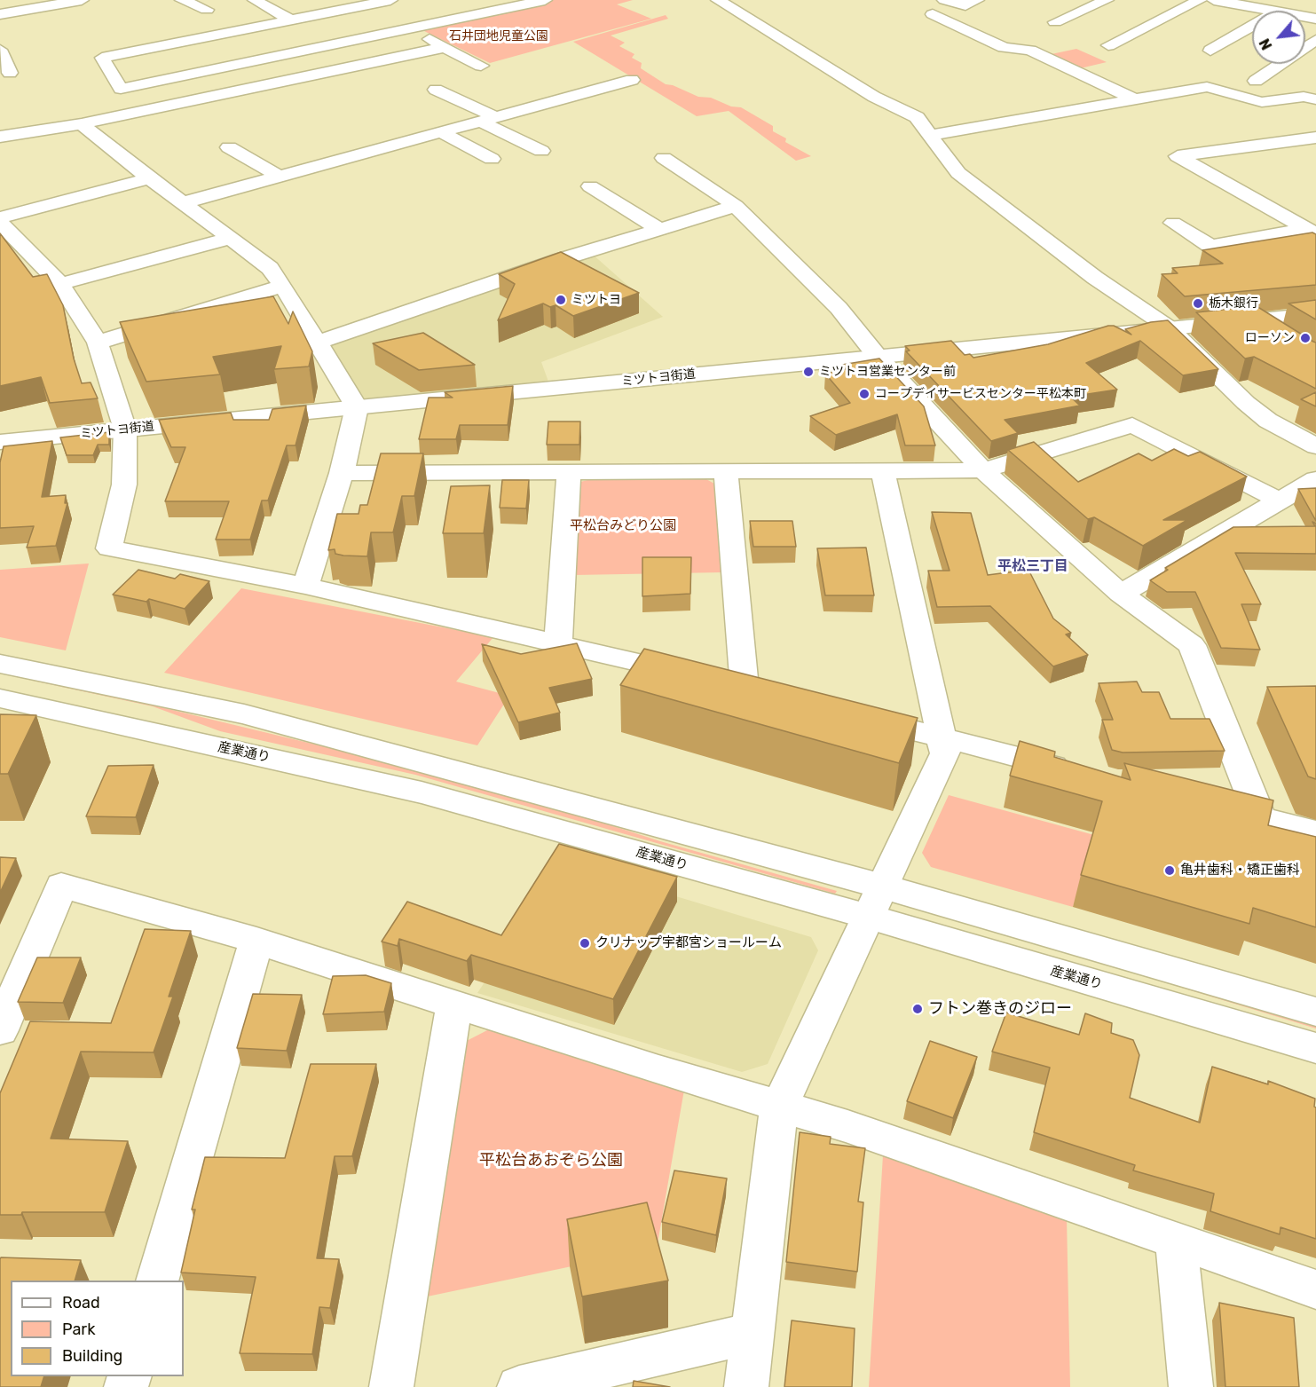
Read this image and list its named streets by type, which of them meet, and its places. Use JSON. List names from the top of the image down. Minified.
{"streets":{"street":["ミツトヨ街道","産業通り"]},"districts":["平松三丁目"],"parks":["石井団地児童公園","平松台みどり公園","平松台あおぞら公園"],"places":["ミツトヨ","栃木銀行","ローソン","ミツトヨ営業センター前","コープデイサービスセンター平松本町","亀井歯科・矯正歯科","クリナップ宇都宮ショールーム","フトン巻きのジロー"],"legend":["Road","Park","Building"],"north":"bottom left"}
